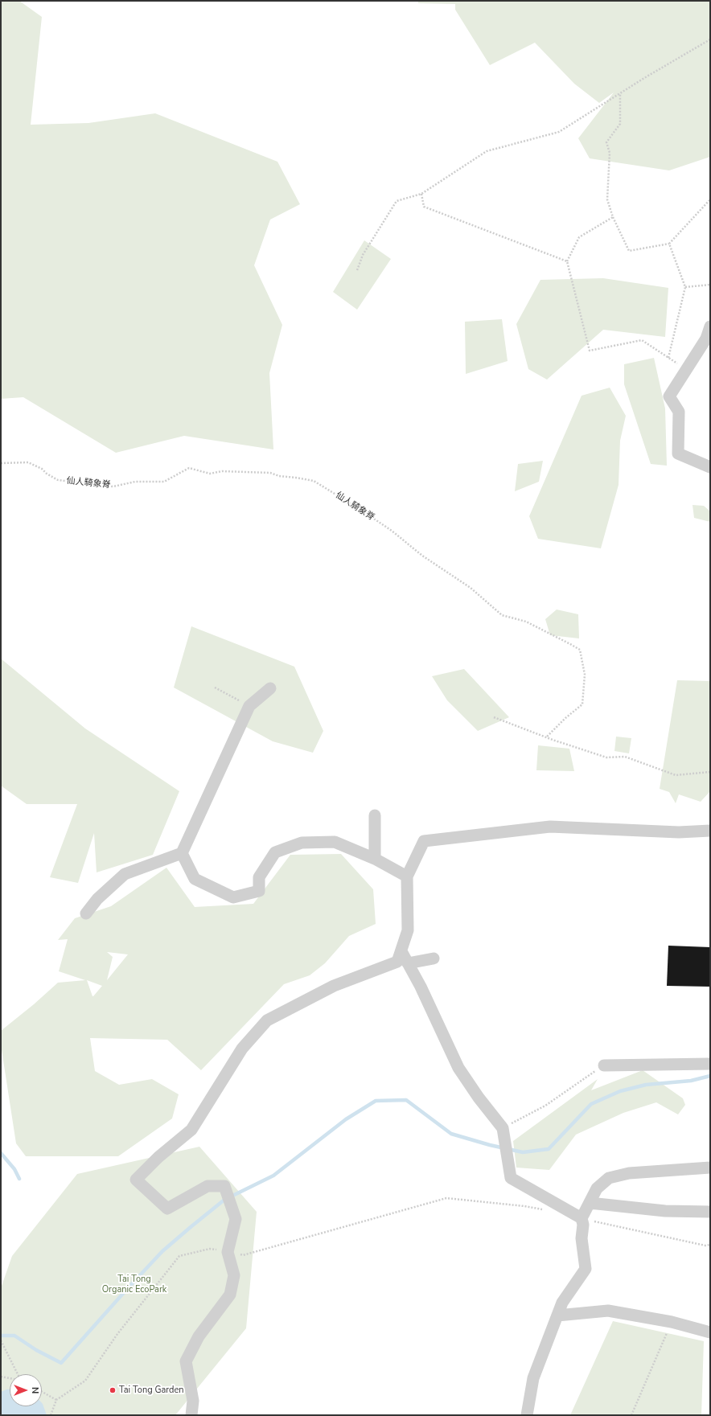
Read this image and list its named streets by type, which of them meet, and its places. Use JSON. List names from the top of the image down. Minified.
{"streets":{"path":["仙人騎象脊"]},"parks":["Tai Tong Organic EcoPark"],"places":["Tai Tong Garden"],"north":"right"}
